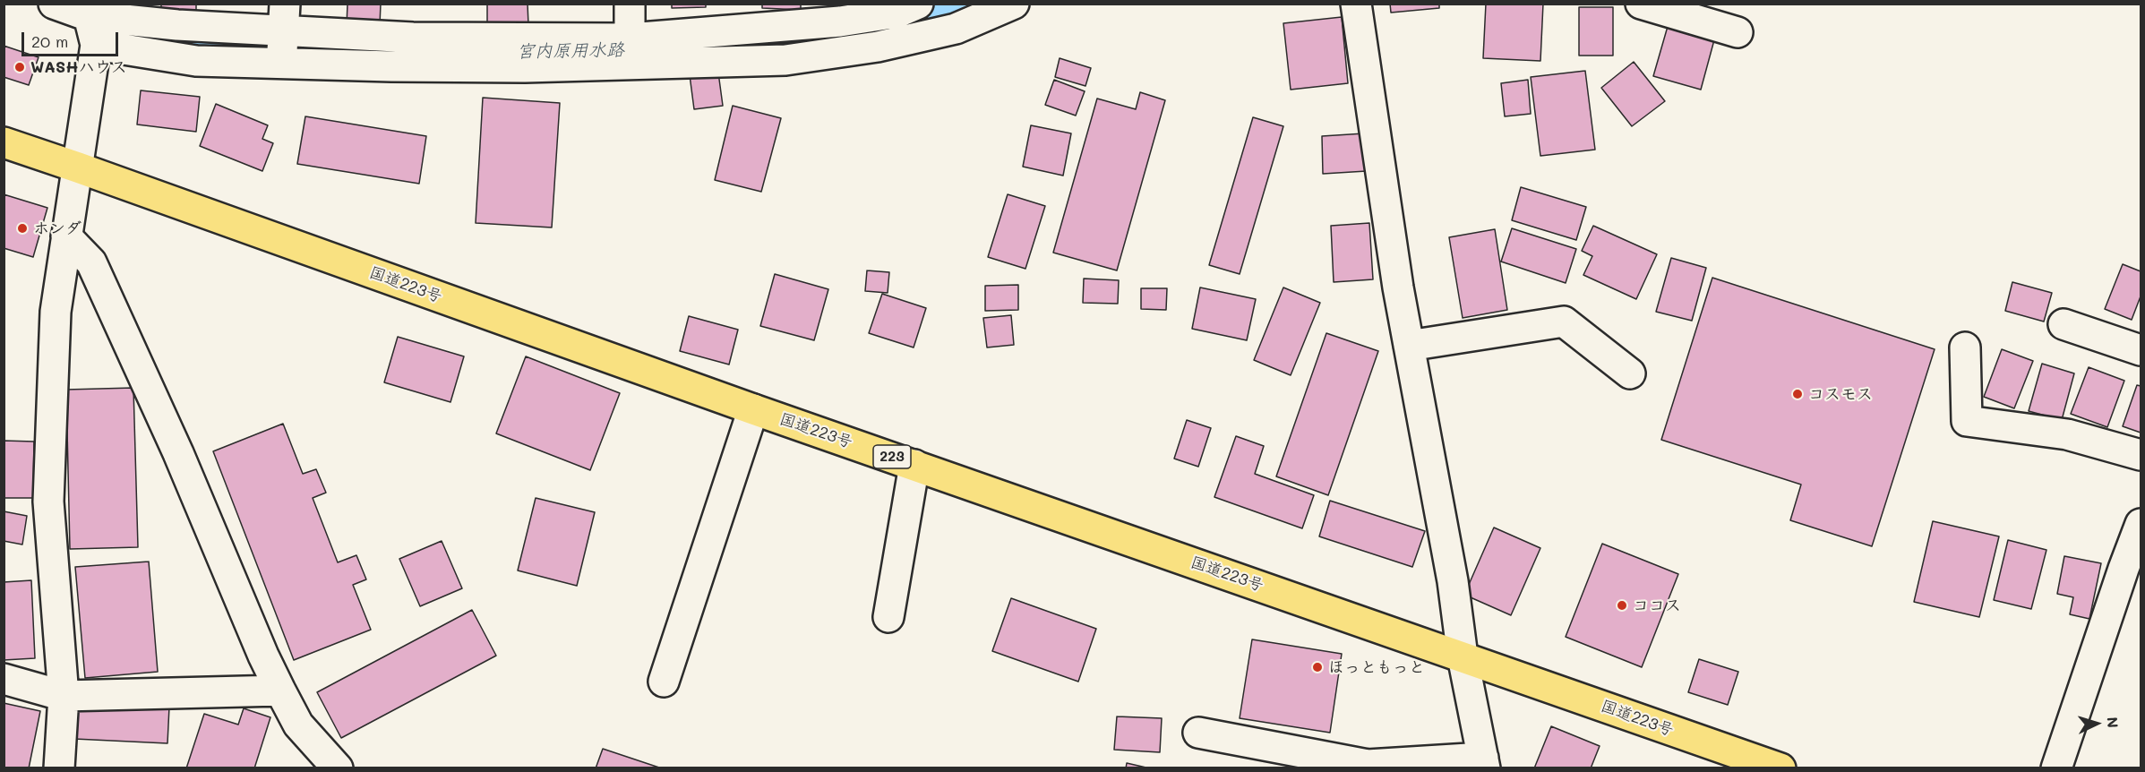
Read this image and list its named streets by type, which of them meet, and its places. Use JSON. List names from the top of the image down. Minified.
{"streets":{"highway":["国道223号","223"]},"water":["宮内原用水路"],"places":["WASHハウス","ホンダ","コスモス","ココス","ほっともっと"],"scale_bar":"20 m","north":"right"}
